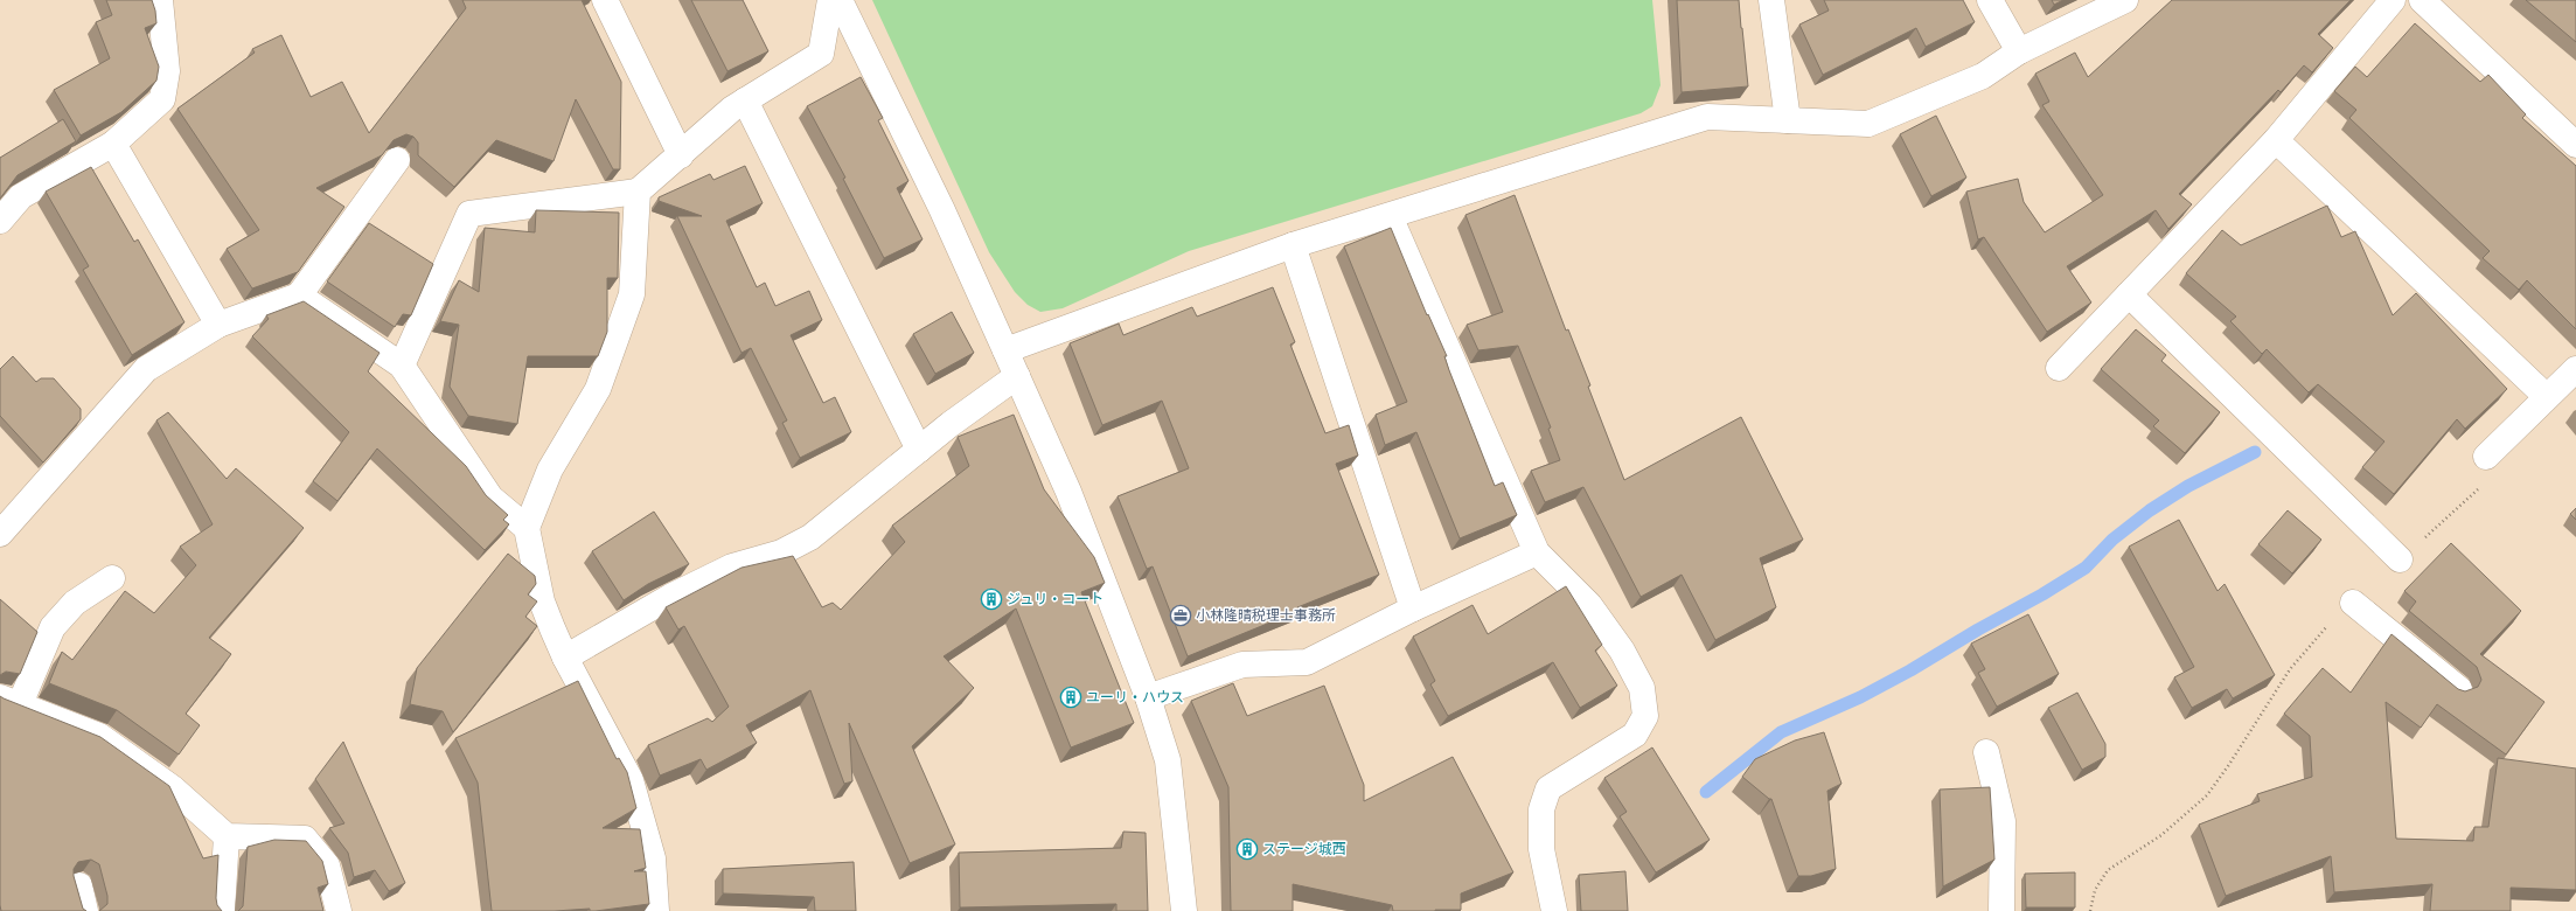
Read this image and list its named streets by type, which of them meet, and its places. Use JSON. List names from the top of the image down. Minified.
{"places":{"building":["ジュリ・コート","ユーリ・ハウス","ステージ城西"],"office":["小林隆晴税理士事務所"]}}
